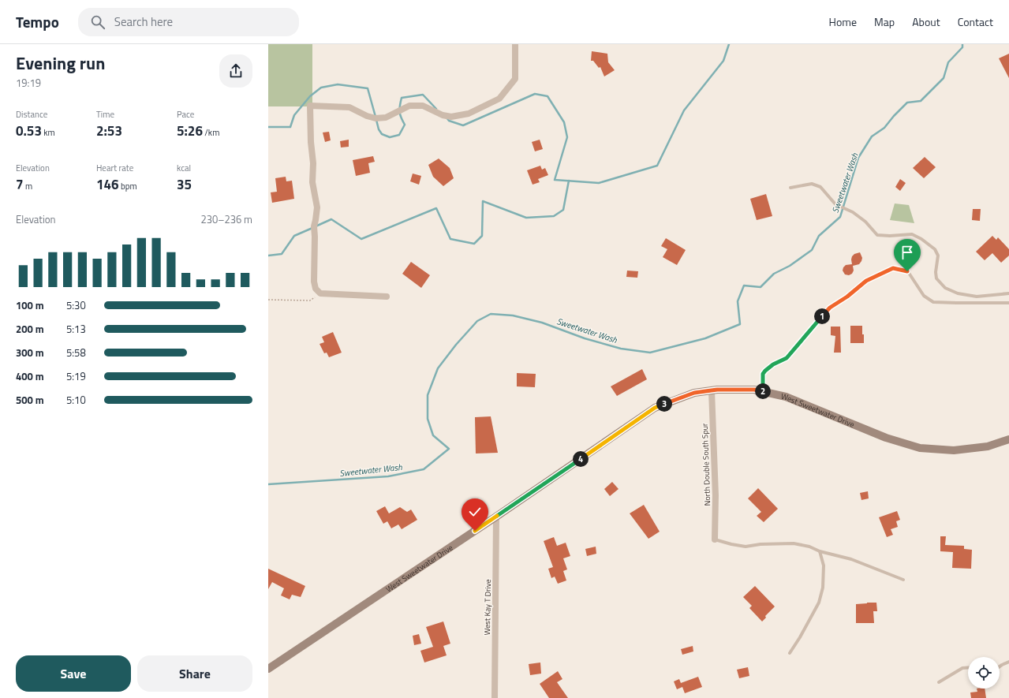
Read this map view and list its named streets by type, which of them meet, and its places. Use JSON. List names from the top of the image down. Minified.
{"streets":{"street":["West Sweetwater Drive","North Double South Spur","West Kay T Drive"]},"crossings":[["West Sweetwater Drive","North Double South Spur"],["West Sweetwater Drive","West Kay T Drive"]],"water":["Sweetwater Wash"],"page":{"header":"Tempo","search":"Search here","nav":["Home","Map","About","Contact"],"heading":["Evening run","19:19"],"stats":[["Distance","0.53 km"],["Time","2:53"],["Pace","5:26 /km"],["Elevation","7 m"],["Heart rate","146 bpm"],["kcal","35"]],"chart":["Elevation","230–236 m"],"list":[{"name":"100 m","note":"5:30"},{"name":"200 m","note":"5:13"},{"name":"300 m","note":"5:58"},{"name":"400 m","note":"5:19"},{"name":"500 m","note":"5:10"}],"pins":["1","2","3","4"],"buttons":["Save","Share"]}}
